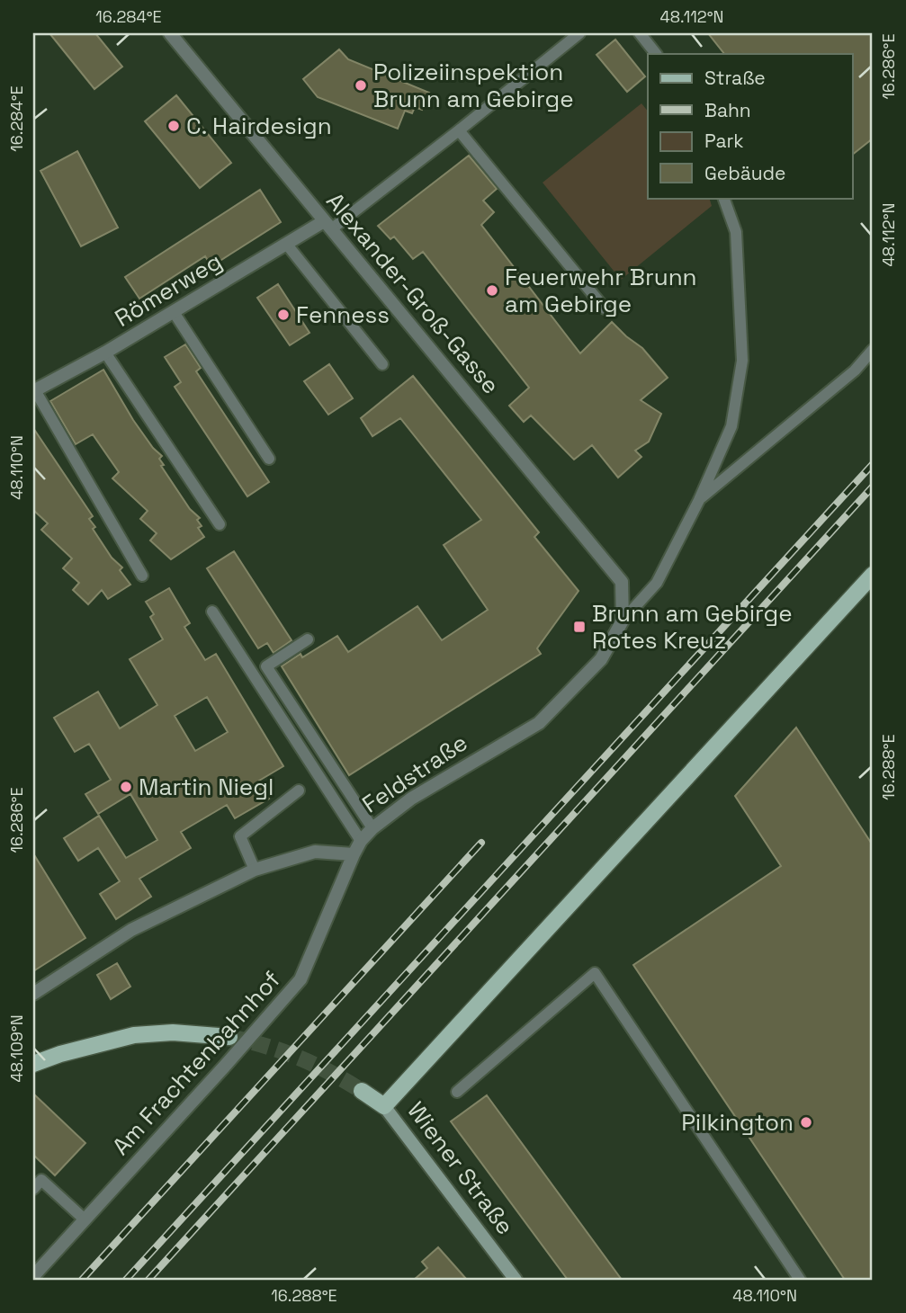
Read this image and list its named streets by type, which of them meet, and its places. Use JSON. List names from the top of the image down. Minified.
{"streets":{"main road":["Wiener Straße"],"street":["Römerweg","Alexander-Groß-Gasse","Feldstraße","Am Frachtenbahnhof"]},"crossings":[["Römerweg","Alexander-Groß-Gasse"],["Alexander-Groß-Gasse","Feldstraße"],["Feldstraße","Am Frachtenbahnhof"]],"places":{"other":["Polizeiinspektion Brunn am Gebirge","C. Hairdesign","Feuerwehr Brunn am Gebirge","Fenness","Martin Niegl","Pilkington"],"transit":["Brunn am Gebirge Rotes Kreuz"]},"legend":["Straße","Bahn","Park","Gebäude"],"coordinates":["16.284°E","48.112°N","16.286°E","48.110°N","16.288°E","48.109°N"]}
